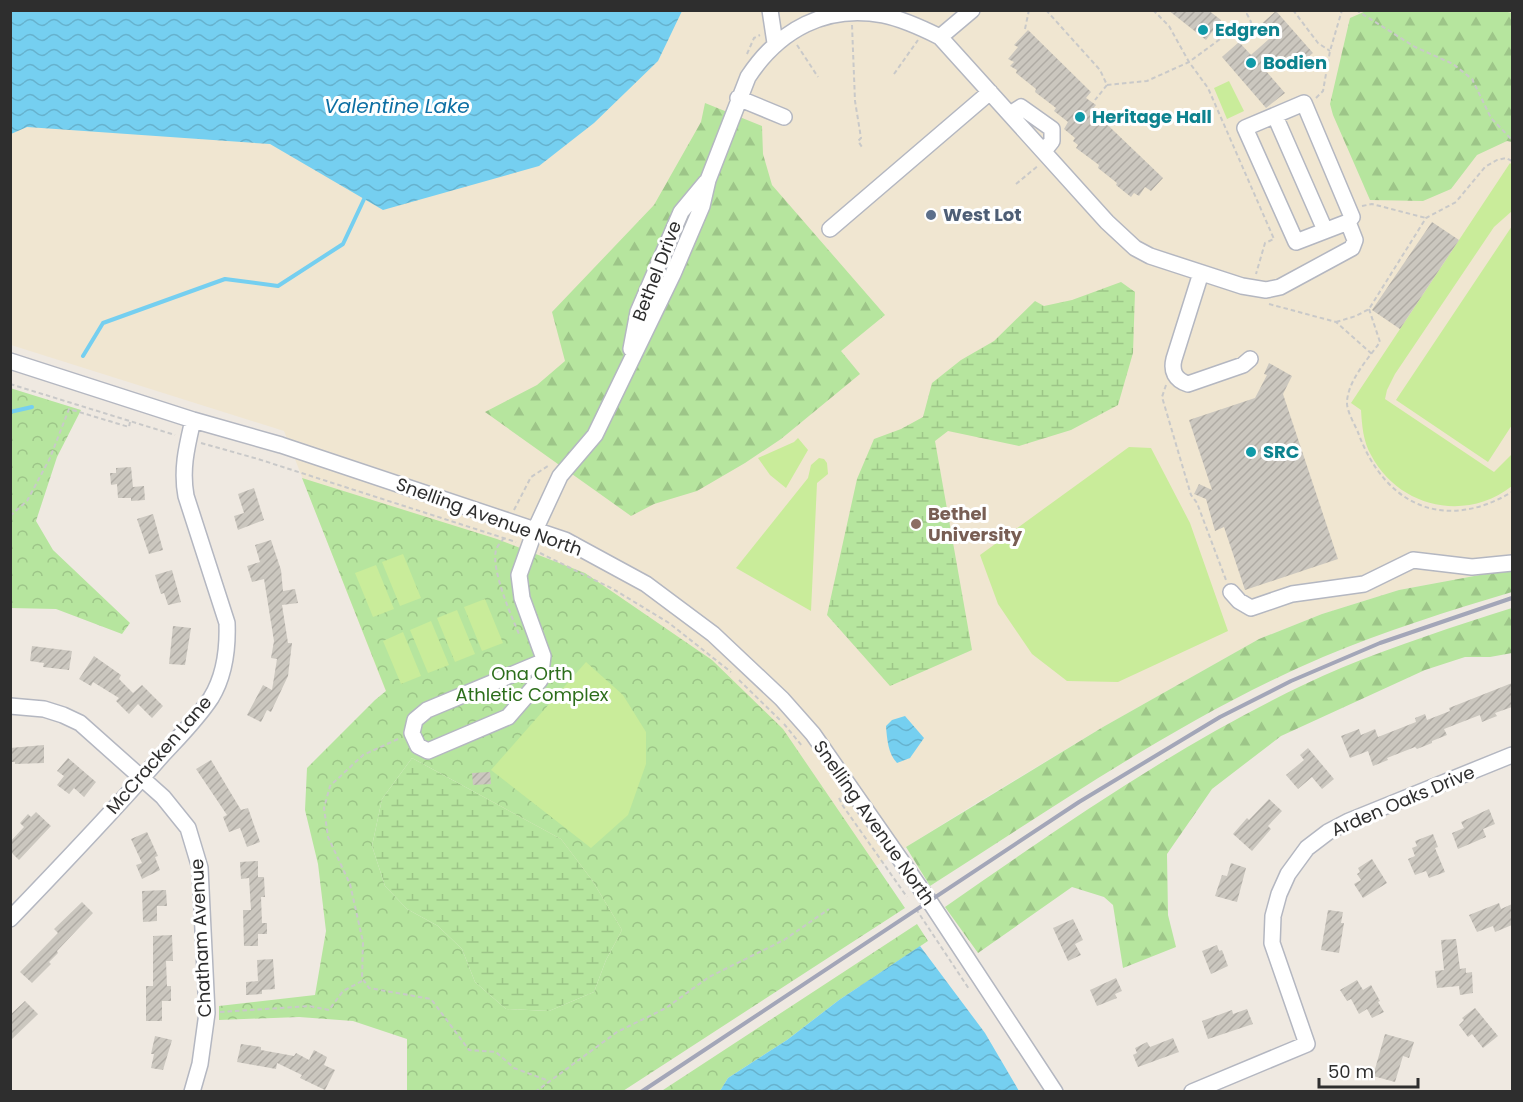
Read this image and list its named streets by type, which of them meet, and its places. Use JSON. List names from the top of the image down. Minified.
{"streets":{"street":["Bethel Drive","Snelling Avenue North","McCracken Lane","Arden Oaks Drive","Chatham Avenue"]},"crossings":[["Bethel Drive","Snelling Avenue North"],["Snelling Avenue North","McCracken Lane"],["McCracken Lane","Chatham Avenue"]],"water":["Valentine Lake"],"parks":["Ona Orth Athletic Complex"],"places":["Edgren","Bodien","Heritage Hall","West Lot","SRC","Bethel University"],"scale_bar":"50 m"}
